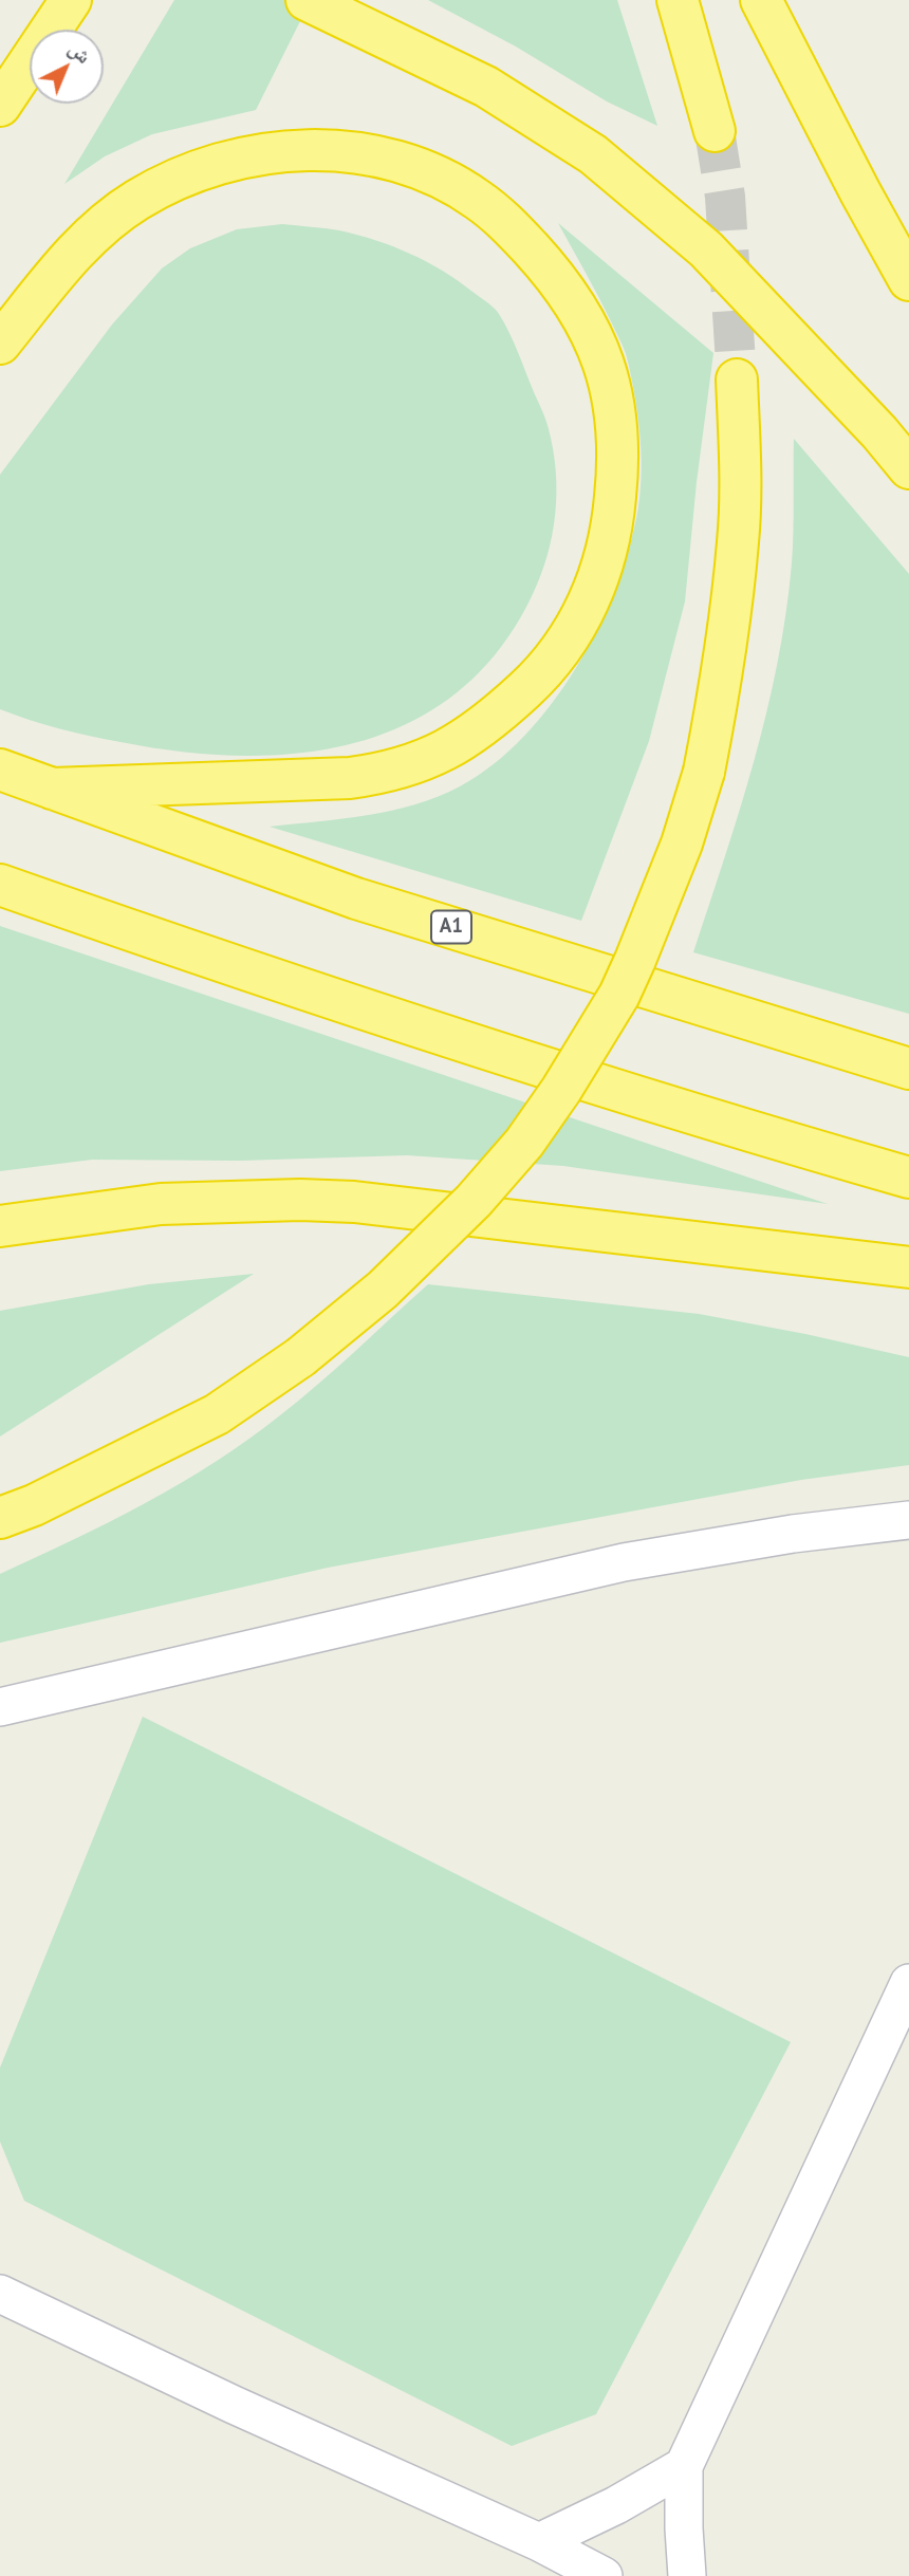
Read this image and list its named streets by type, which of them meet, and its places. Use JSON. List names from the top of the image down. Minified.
{"streets":{"highway":["A1"]},"north":"top right"}
